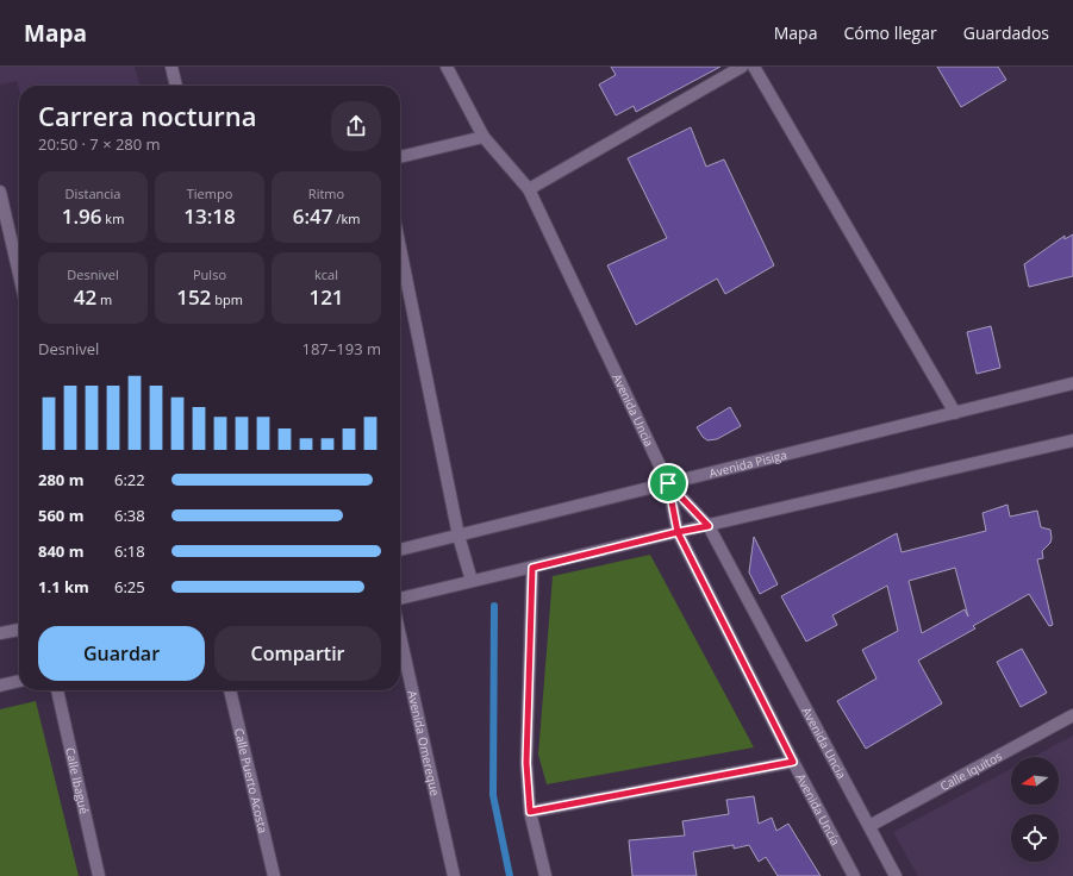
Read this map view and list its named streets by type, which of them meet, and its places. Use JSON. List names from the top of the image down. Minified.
{"streets":{"street":["Avenida Uncia","Avenida Pisiga","Avenida Omereque","Calle Iquitos","Calle Ibagué","Calle Puerto Acosta","Avenida Uncía"]},"crossings":[["Avenida Uncia","Avenida Pisiga"],["Avenida Uncia","Calle Iquitos"],["Avenida Uncia","Avenida Uncía"],["Avenida Pisiga","Avenida Uncía"]],"north":"left","page":{"header":"Mapa","nav":["Mapa","Cómo llegar","Guardados"],"heading":["Carrera nocturna","20:50 · 7 × 280 m"],"stats":[["Distancia","1.96 km"],["Tiempo","13:18"],["Ritmo","6:47 /km"],["Desnivel","42 m"],["Pulso","152 bpm"],["kcal","121"]],"chart":["Desnivel","187–193 m"],"list":[{"name":"280 m","note":"6:22"},{"name":"560 m","note":"6:38"},{"name":"840 m","note":"6:18"},{"name":"1.1 km","note":"6:25"}],"buttons":["Guardar","Compartir"]}}
